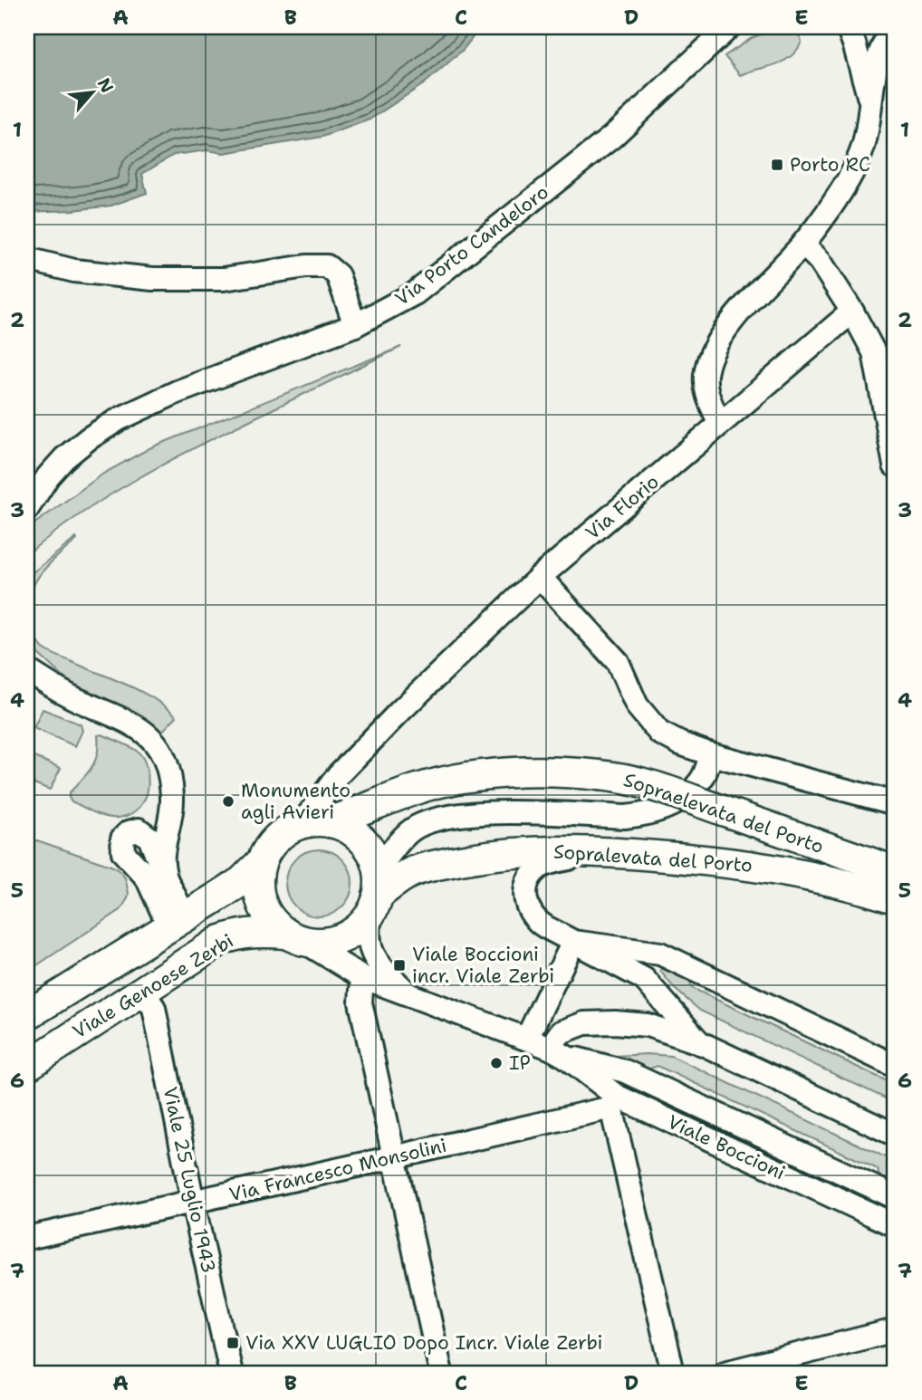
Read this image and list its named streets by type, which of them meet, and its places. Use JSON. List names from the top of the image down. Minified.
{"streets":{"main road":["Sopraelevata del Porto","Sopralevata del Porto","Viale Genoese Zerbi"],"street":["Via Porto Candeloro","Via Florio","Viale Boccioni","Via Francesco Monsolini","Viale 25 Luglio 1943"]},"crossings":[["Via Florio","Sopraelevata del Porto"],["Via Florio","Sopralevata del Porto"],["Via Florio","Viale Genoese Zerbi"],["Via Florio","Viale Boccioni"],["Sopraelevata del Porto","Sopralevata del Porto"],["Sopraelevata del Porto","Viale Genoese Zerbi"],["Sopraelevata del Porto","Viale Boccioni"],["Sopralevata del Porto","Viale Genoese Zerbi"],["Sopralevata del Porto","Viale Boccioni"],["Viale Genoese Zerbi","Viale Boccioni"],["Viale Genoese Zerbi","Viale 25 Luglio 1943"],["Viale Boccioni","Via Francesco Monsolini"],["Via Francesco Monsolini","Viale 25 Luglio 1943"]],"places":{"transit":["Porto RC","Viale Boccioni incr. Viale Zerbi","Via XXV LUGLIO Dopo Incr. Viale Zerbi"],"other":["Monumento agli Avieri","IP"]},"north":"top right","grid":{"columns":["A","B","C","D","E"],"rows":["1","2","3","4","5","6","7"]}}
